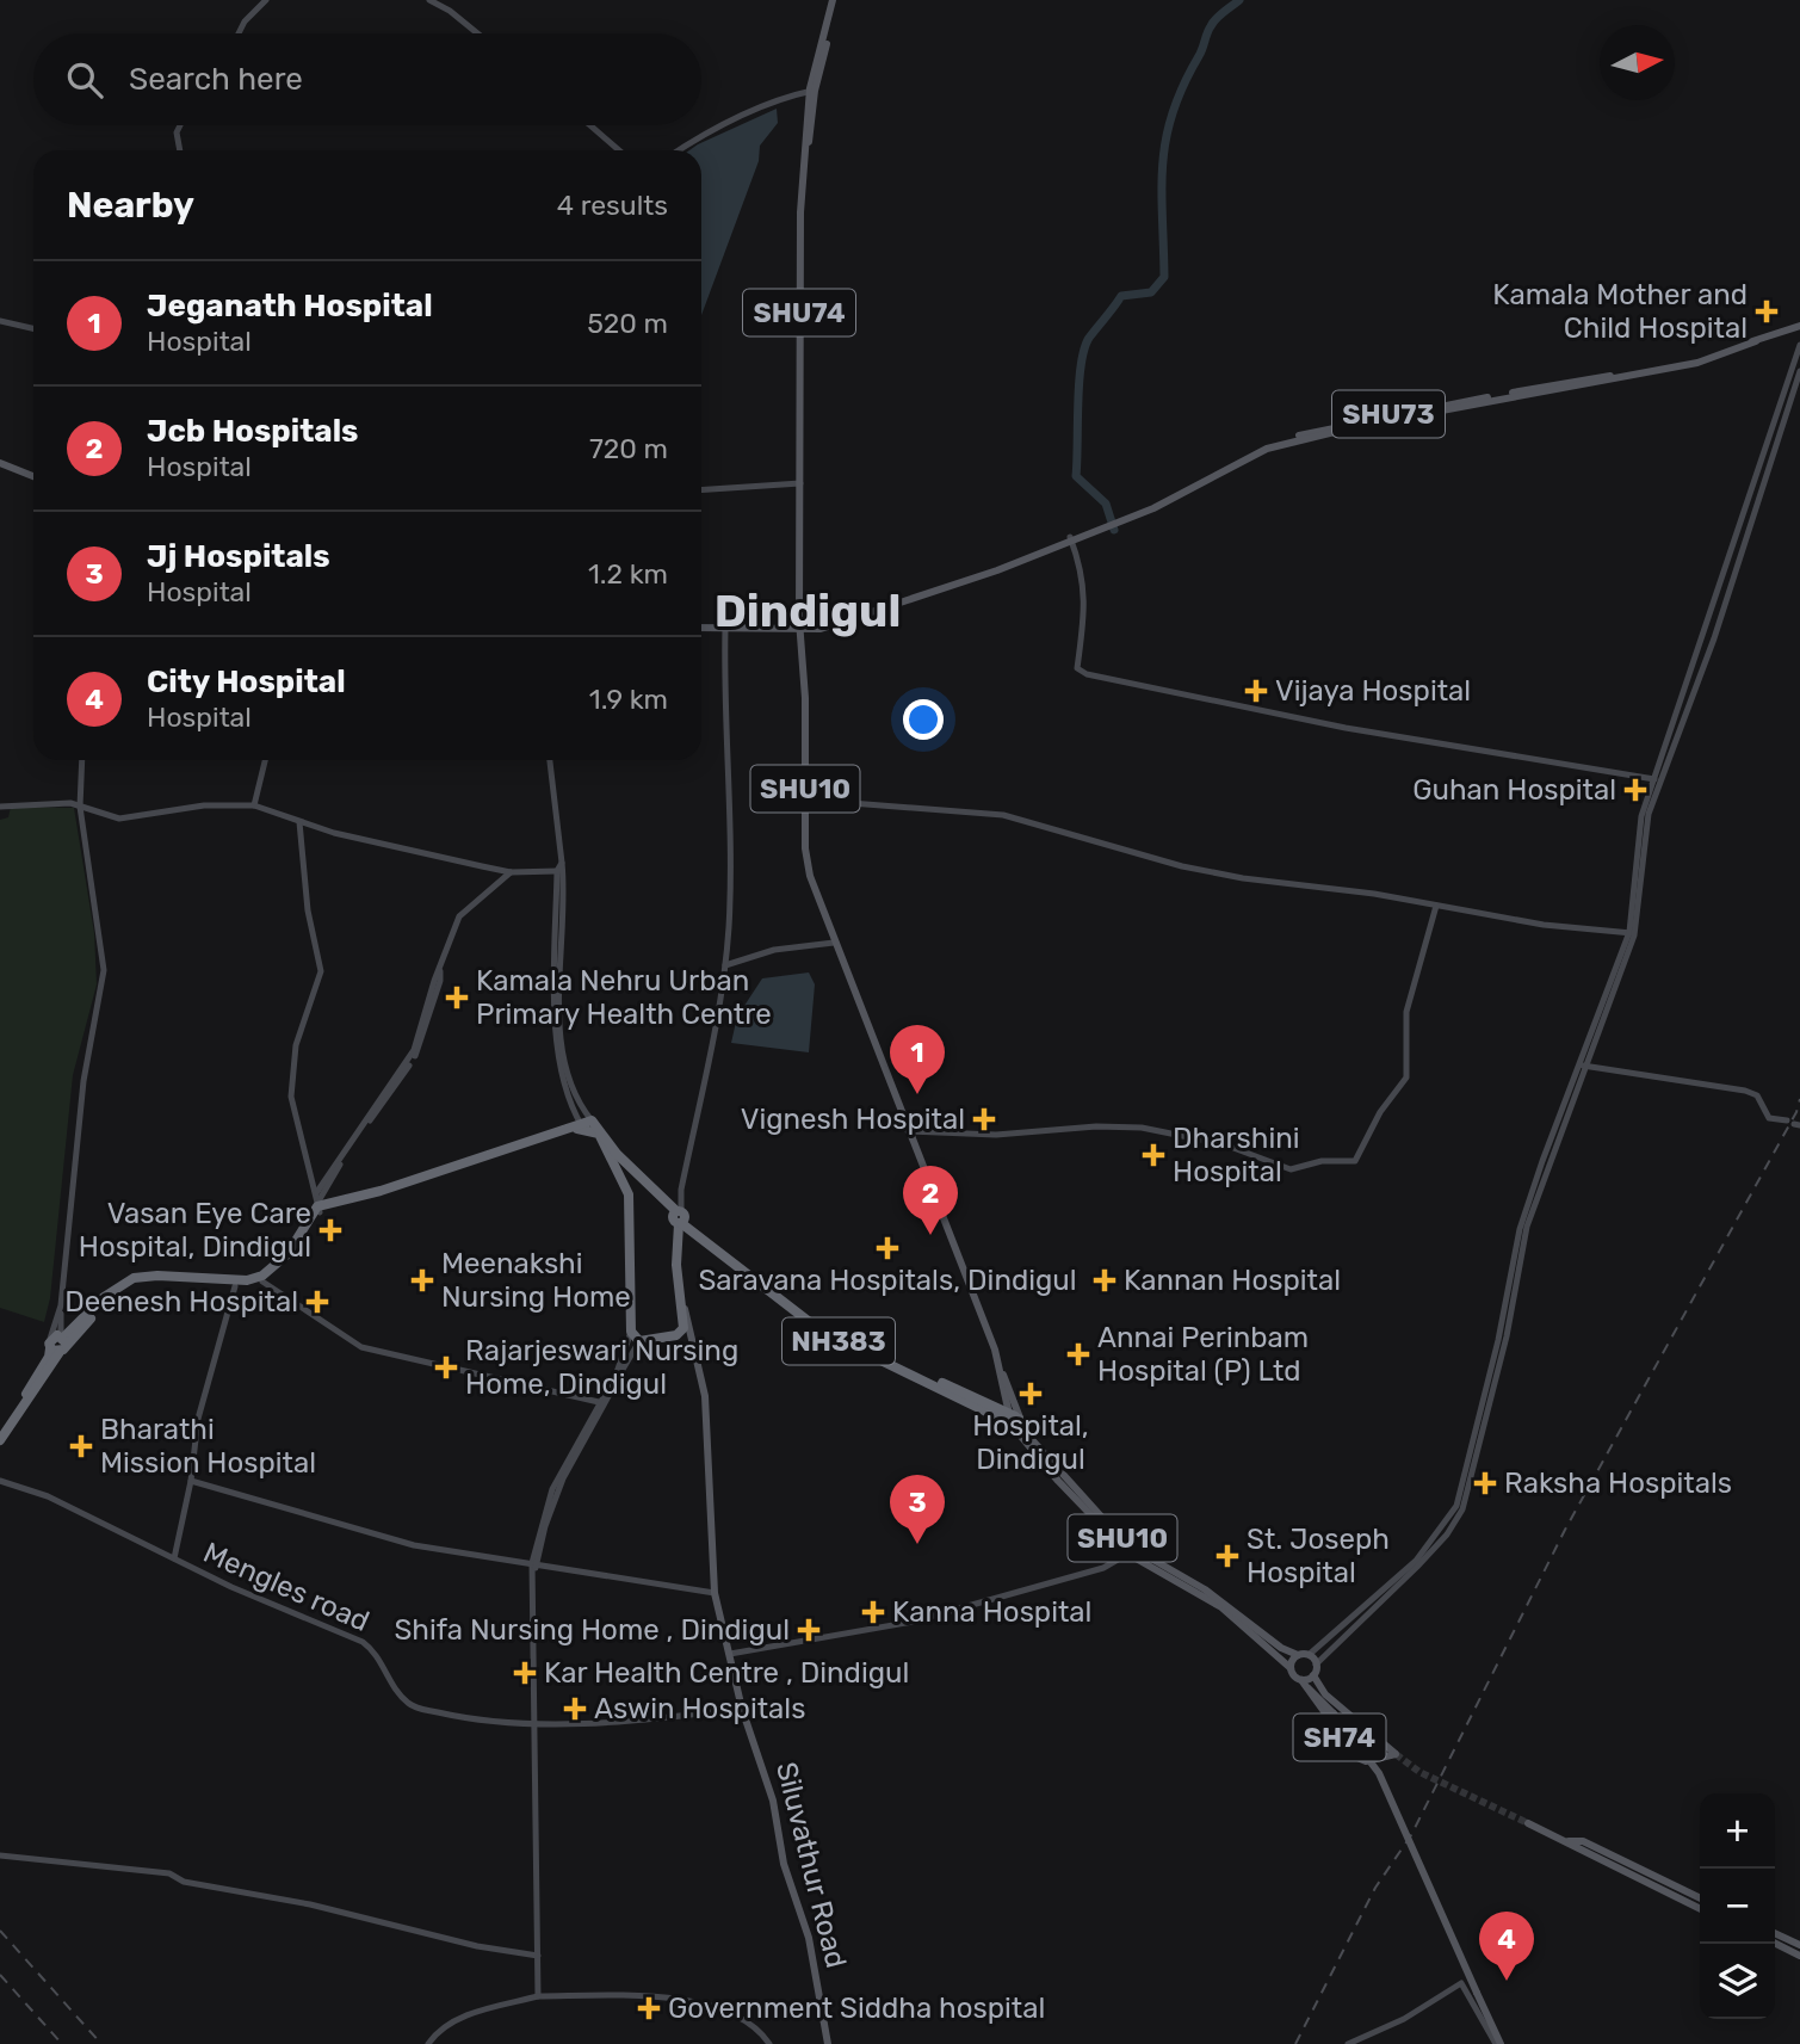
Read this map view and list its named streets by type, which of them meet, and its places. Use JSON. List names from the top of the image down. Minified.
{"streets":{"highway":["NH383"],"main road":["SHU74","SHU73","SHU10","Mengles road","SH74","Siluvathur Road"]},"crossings":[["SHU74","SHU73"],["SHU74","SHU10"],["SHU73","SHU10"],["SHU10","NH383"],["SHU10","SH74"],["Mengles road","Siluvathur Road"]],"districts":["Dindigul"],"places":{"health":["Kamala Mother and Child Hospital","Vijaya Hospital","Guhan Hospital","Kamala Nehru Urban Primary Health Centre","Vignesh Hospital","Dharshini Hospital","Vasan Eye Care Hospital, Dindigul","Saravana Hospitals, Dindigul","Meenakshi Nursing Home","Kannan Hospital","Deenesh Hospital","Annai Perinbam Hospital (P) Ltd","Rajarjeswari Nursing Home, Dindigul","Hospital, Dindigul","Bharathi Mission Hospital","Raksha Hospitals","St. Joseph Hospital","Kanna Hospital","Shifa Nursing Home , Dindigul","Kar Health Centre , Dindigul","Aswin Hospitals","Government Siddha hospital"]},"north":"right","page":{"search":"Search here","heading":["Nearby","4 results"],"list":[{"mark":"1","name":"Jeganath Hospital","note":"Hospital","value":"520 m"},{"mark":"2","name":"Jcb Hospitals","note":"Hospital","value":"720 m"},{"mark":"3","name":"Jj Hospitals","note":"Hospital","value":"1.2 km"},{"mark":"4","name":"City Hospital","note":"Hospital","value":"1.9 km"}],"pins":["1","2","3","4"],"map_buttons":["+","−"]}}
